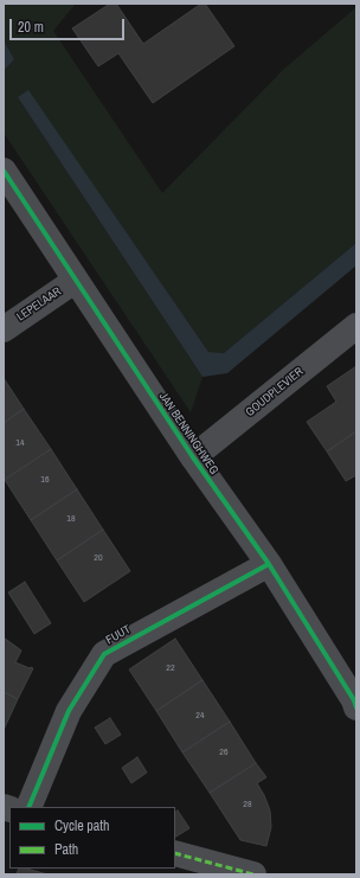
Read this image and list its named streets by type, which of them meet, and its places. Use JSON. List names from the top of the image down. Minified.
{"streets":{"street":["LEPELAAR","GOUDPLEVIER","JAN BENNINGHWEG","FUUT"]},"crossings":[["LEPELAAR","JAN BENNINGHWEG"],["GOUDPLEVIER","JAN BENNINGHWEG"],["JAN BENNINGHWEG","FUUT"]],"house_numbers":["14","16","18","20","22","24","26","28"],"legend":["Cycle path","Path"],"scale_bar":"20 m"}
